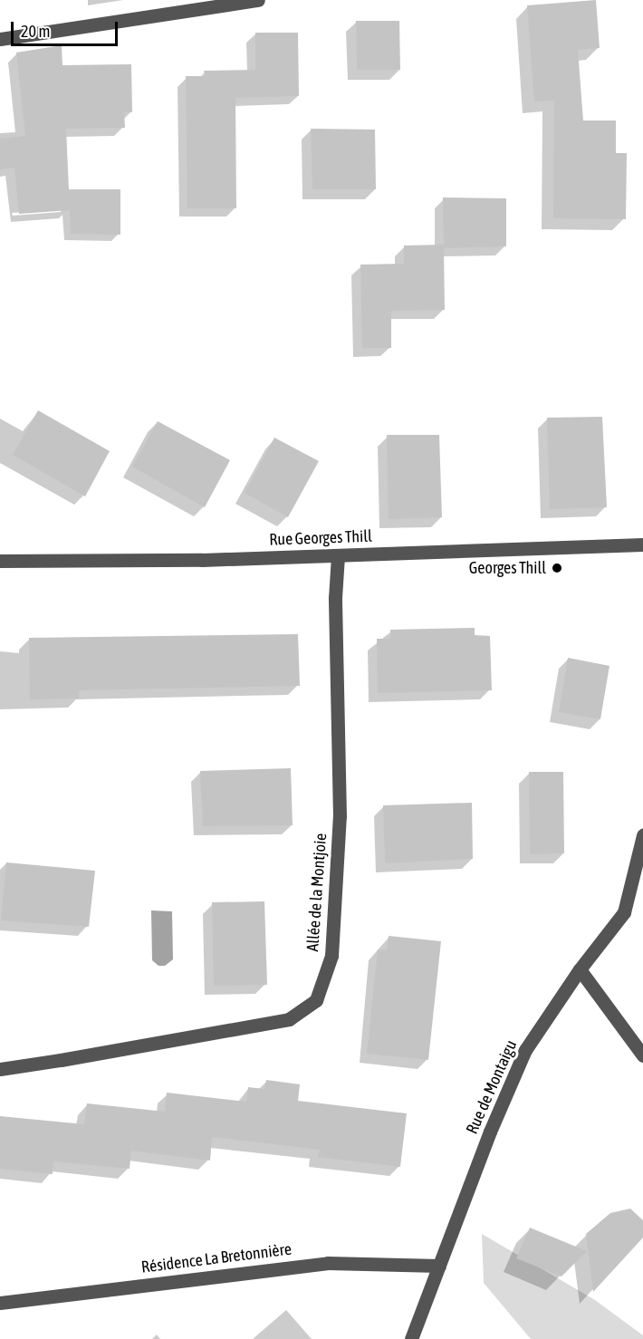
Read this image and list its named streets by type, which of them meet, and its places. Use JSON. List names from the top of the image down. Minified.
{"streets":{"street":["Rue Georges Thill","Allée de la Montjoie","Rue de Montaigu","Résidence La Bretonnière"]},"crossings":[["Rue Georges Thill","Allée de la Montjoie"],["Rue de Montaigu","Résidence La Bretonnière"]],"places":["Georges Thill"],"scale_bar":"20 m"}
